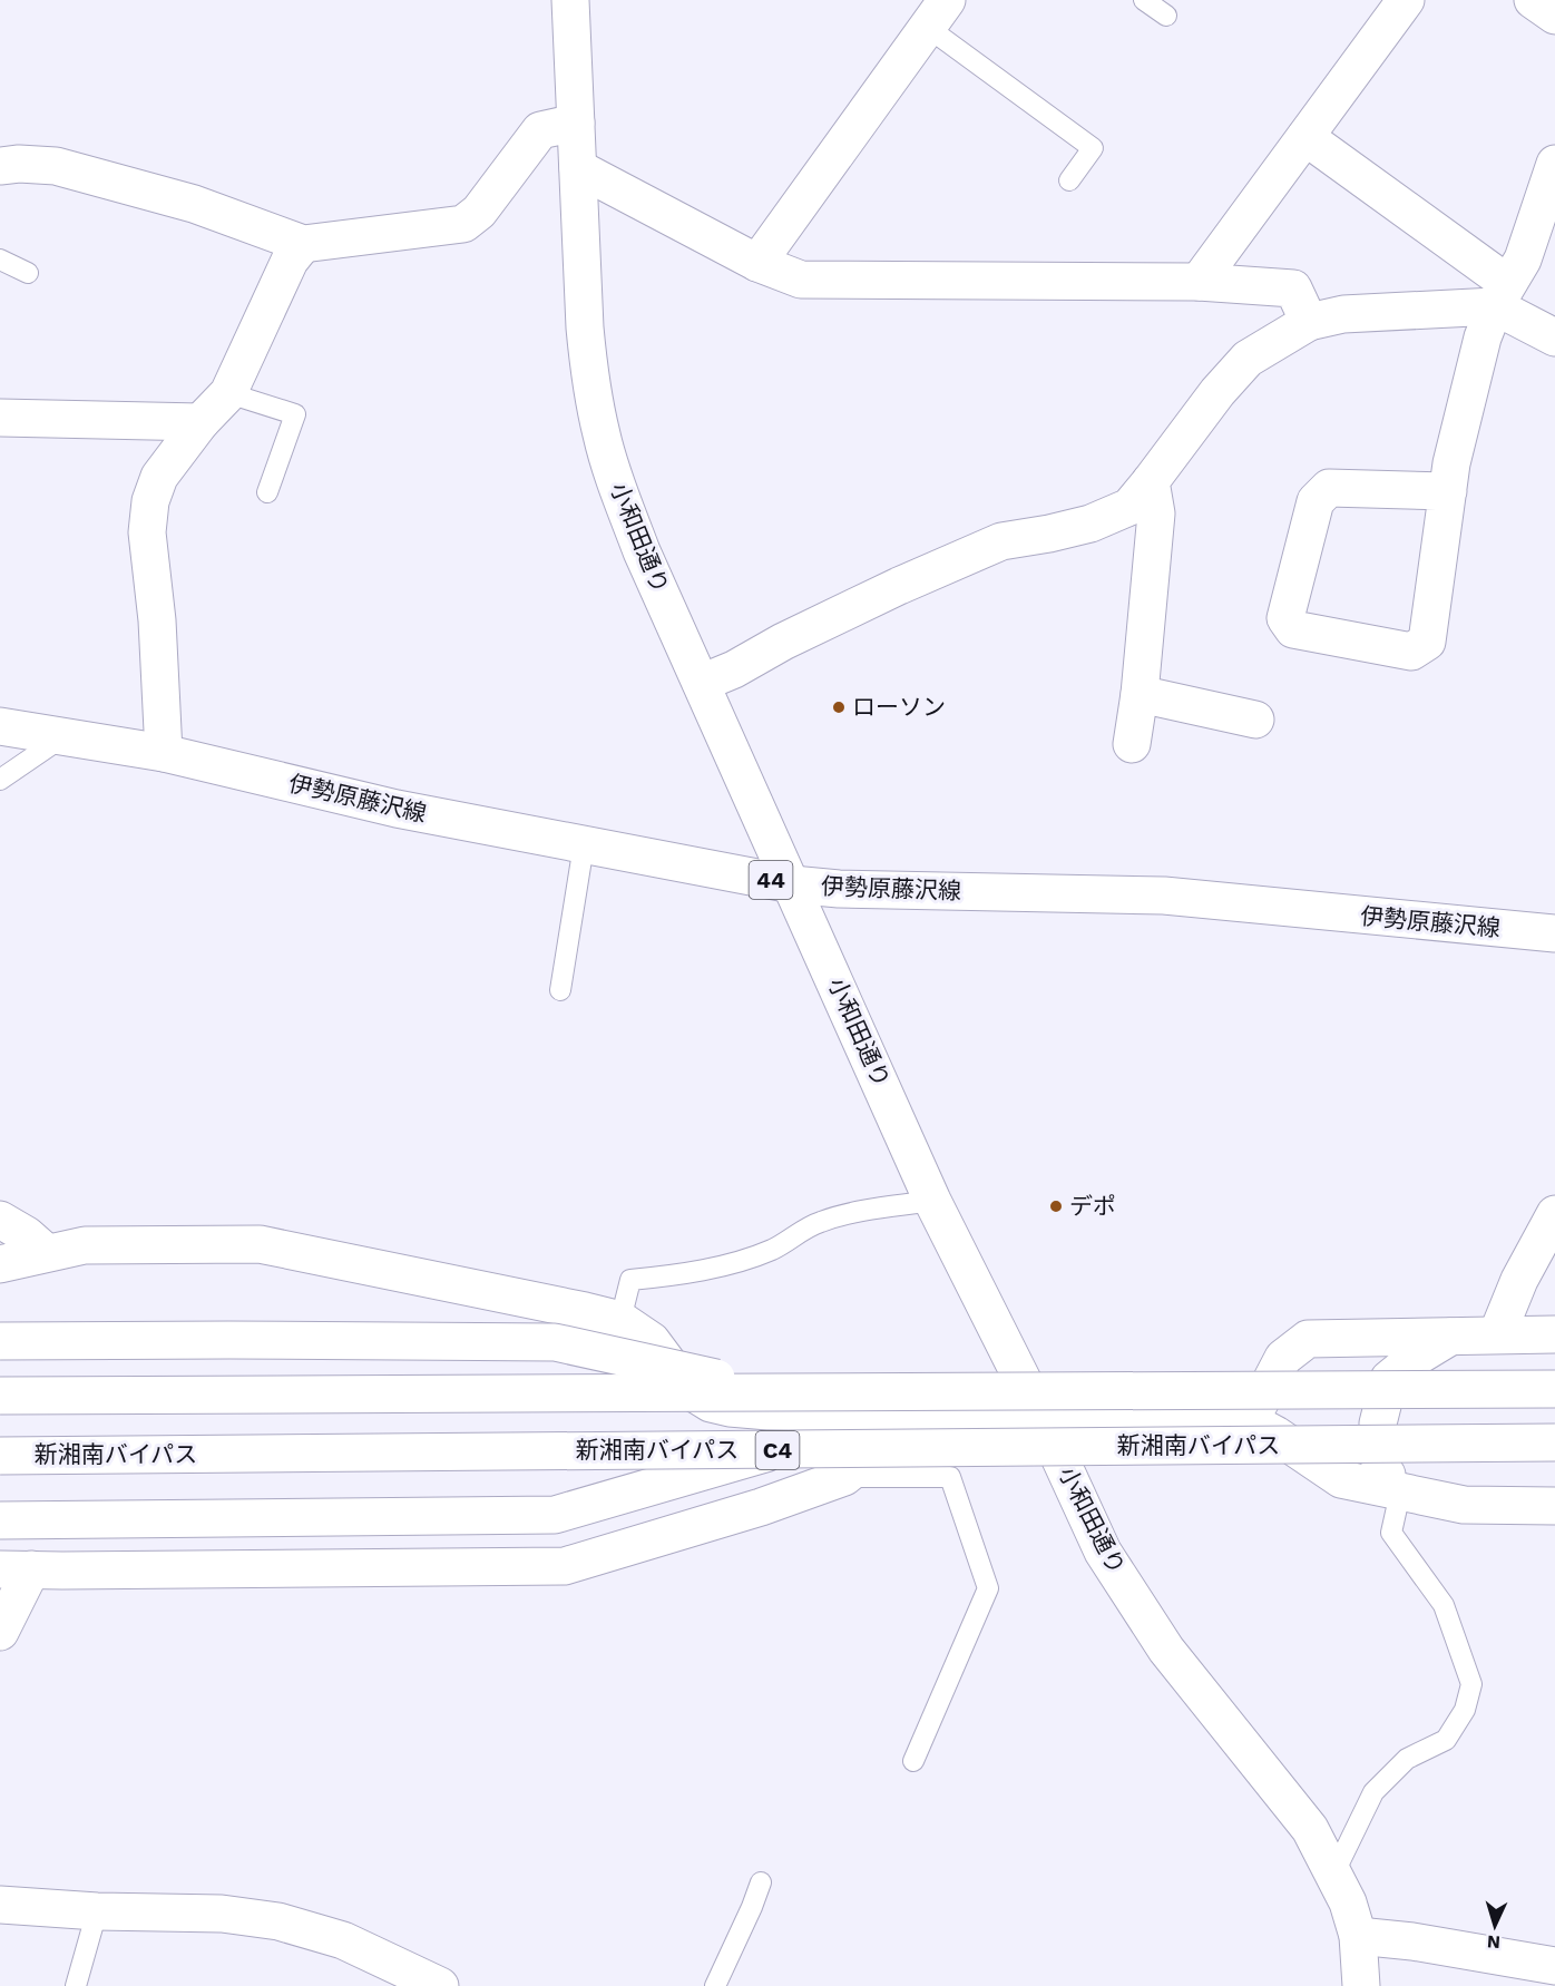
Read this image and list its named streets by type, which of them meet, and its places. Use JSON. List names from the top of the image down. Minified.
{"streets":{"main road":["小和田通り","伊勢原藤沢線","44","新湘南バイパス","C4"]},"crossings":[["小和田通り","伊勢原藤沢線"]],"places":["ローソン","デポ"],"north":"bottom"}
